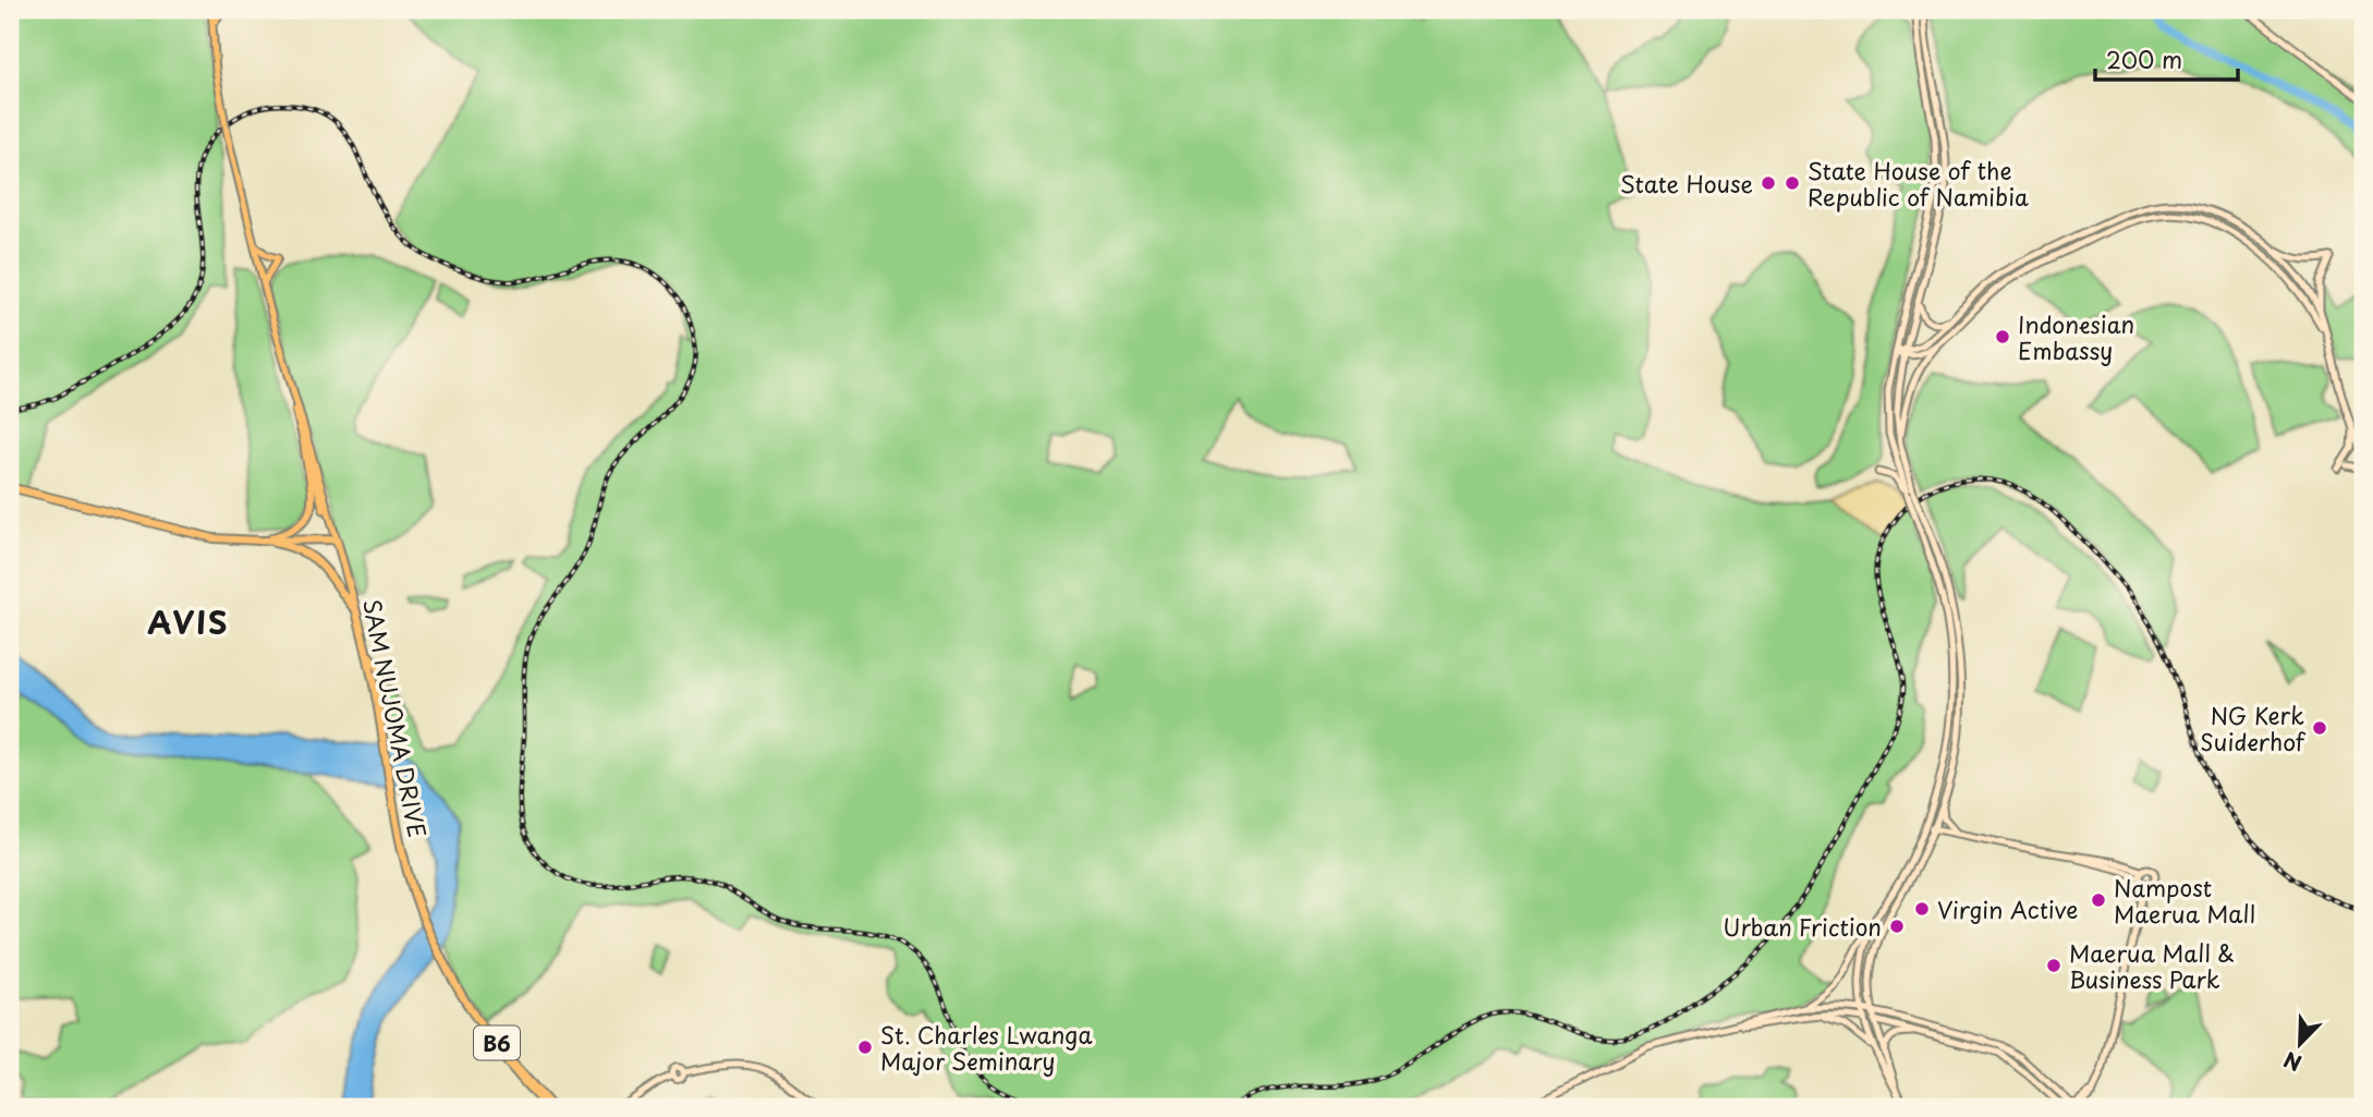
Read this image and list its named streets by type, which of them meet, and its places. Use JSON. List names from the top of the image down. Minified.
{"streets":{"highway":["SAM NUJOMA DRIVE","B6"]},"crossings":[["SAM NUJOMA DRIVE","B6"]],"districts":["AVIS"],"places":["State House","State House of the Republic of Namibia","Indonesian Embassy","NG Kerk Suiderhof","Nampost Maerua Mall","Virgin Active","Urban Friction","Maerua Mall & Business Park","St. Charles Lwanga Major Seminary"],"scale_bar":"200 m","north":"bottom left"}
